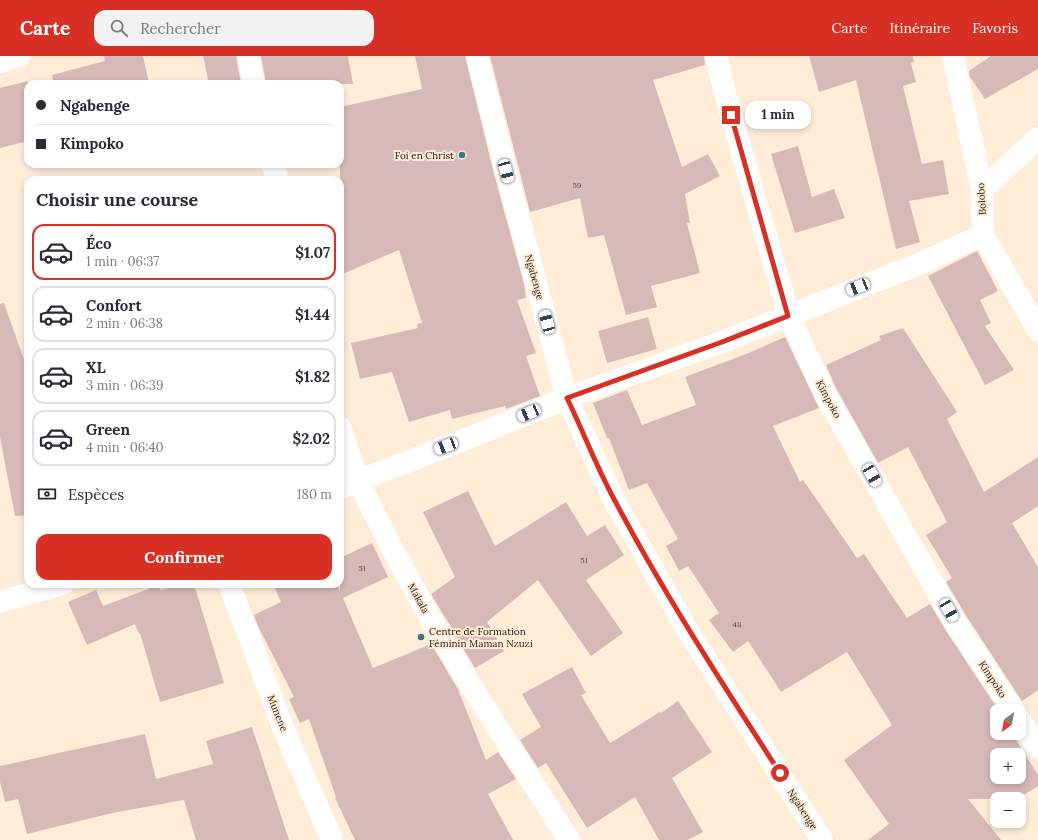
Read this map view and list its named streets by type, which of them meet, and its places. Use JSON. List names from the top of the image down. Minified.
{"streets":{"street":["Bolobo","Ngabenge","Kimpoko","Makala","Munene"]},"places":["Foi en Christ","Centre de Formation Féminin Maman Nzuzi"],"house_numbers":["59","51","51","48"],"north":"bottom left","page":{"header":"Carte","search":"Rechercher","nav":["Carte","Itinéraire","Favoris"],"banner":["Ngabenge","Kimpoko"],"bubble":"1 min","heading":"Choisir une course","list":[{"name":"Éco","note":"1 min · 06:37","value":"$1.07"},{"name":"Confort","note":"2 min · 06:38","value":"$1.44"},{"name":"XL","note":"3 min · 06:39","value":"$1.82"},{"name":"Green","note":"4 min · 06:40","value":"$2.02"}],"pay":["Espèces","180 m"],"buttons":"Confirmer","map_buttons":["+","−"]}}
